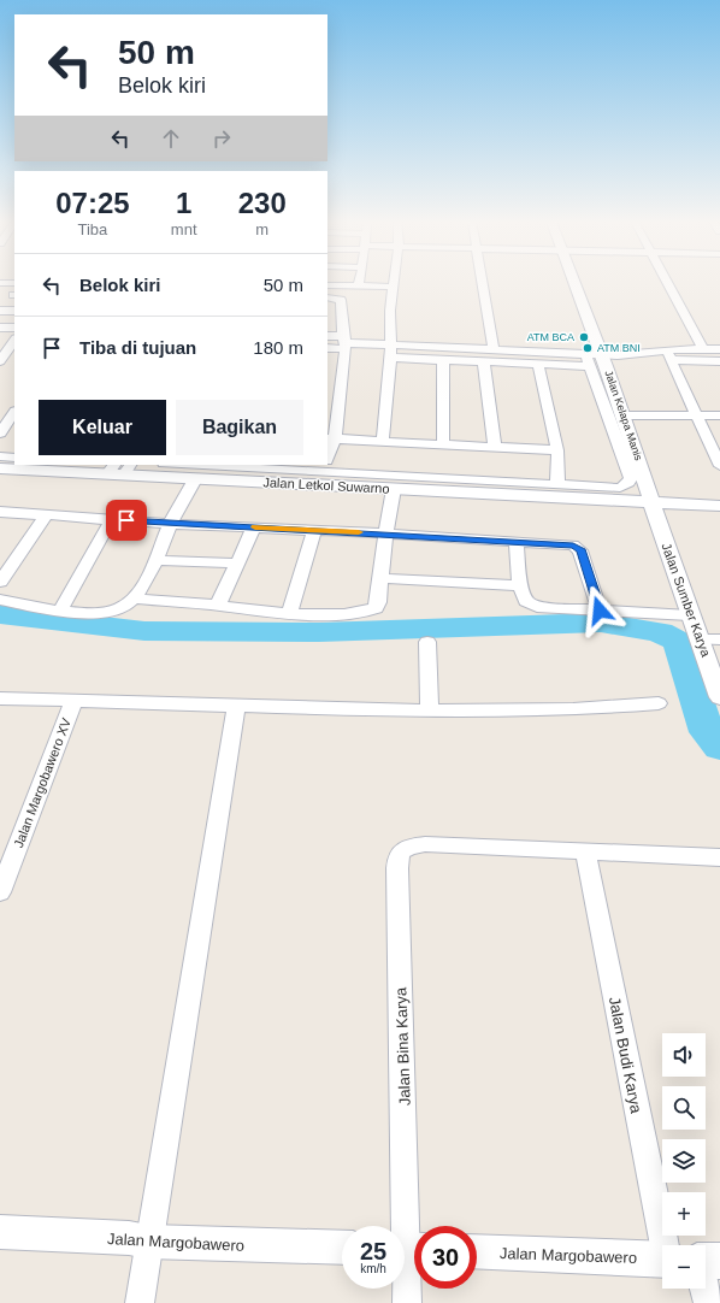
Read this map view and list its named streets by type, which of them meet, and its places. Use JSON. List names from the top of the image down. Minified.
{"streets":{"street":["Jalan Kelapa Manis","Jalan Letkol Suwarno","Jalan Sumber Karya","Jalan Margobawero XV","Jalan Bina Karya","Jalan Budi Karya","Jalan Margobawero"]},"crossings":[["Jalan Kelapa Manis","Jalan Letkol Suwarno"],["Jalan Kelapa Manis","Jalan Sumber Karya"],["Jalan Letkol Suwarno","Jalan Sumber Karya"],["Jalan Bina Karya","Jalan Budi Karya"]],"places":["ATM BCA","ATM BNI"],"page":{"turn":["50 m","Belok kiri"],"eta":["07:25","Tiba","1","mnt","230","m"],"list":[{"name":"Belok kiri","value":"50 m"},{"name":"Tiba di tujuan","value":"180 m"}],"buttons":["Keluar","Bagikan"],"map_buttons":["+","−"],"speed":"25 km/h","limit":"30"}}
